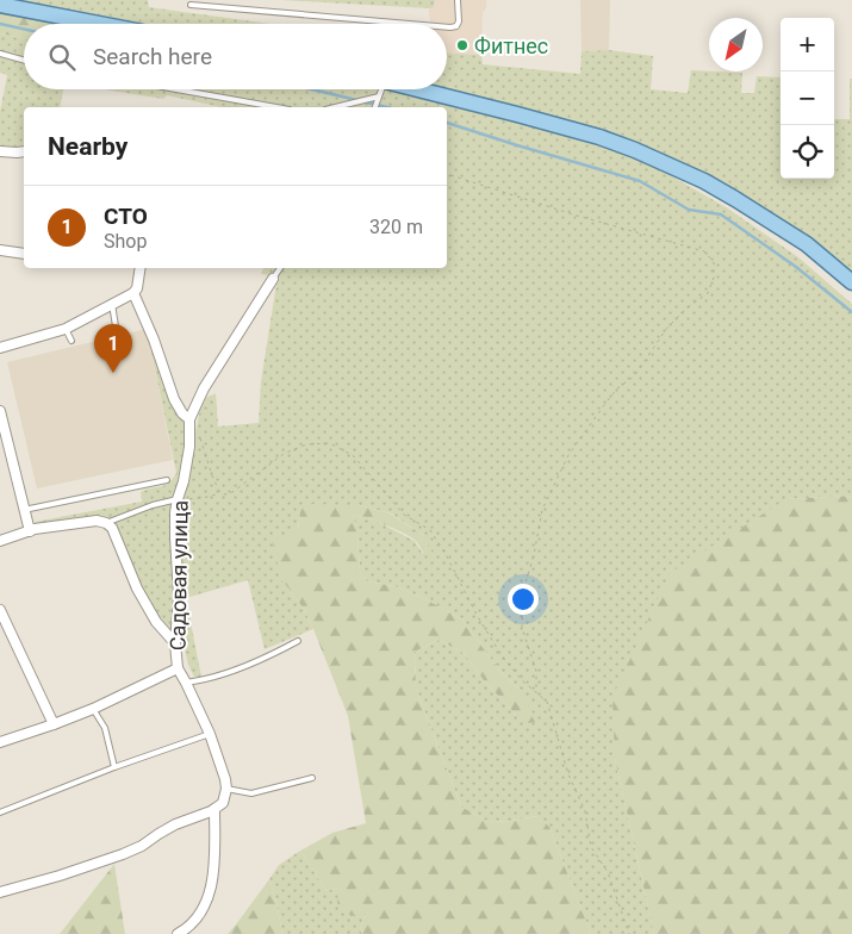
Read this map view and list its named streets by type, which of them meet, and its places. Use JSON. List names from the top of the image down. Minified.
{"streets":{"street":["Садовая улица"]},"places":["Фитнес"],"north":"bottom left","page":{"map_buttons":["+","−"],"search":"Search here","heading":"Nearby","list":[{"mark":"1","name":"СТО","note":"Shop","value":"320 m"}],"pins":"1"}}
